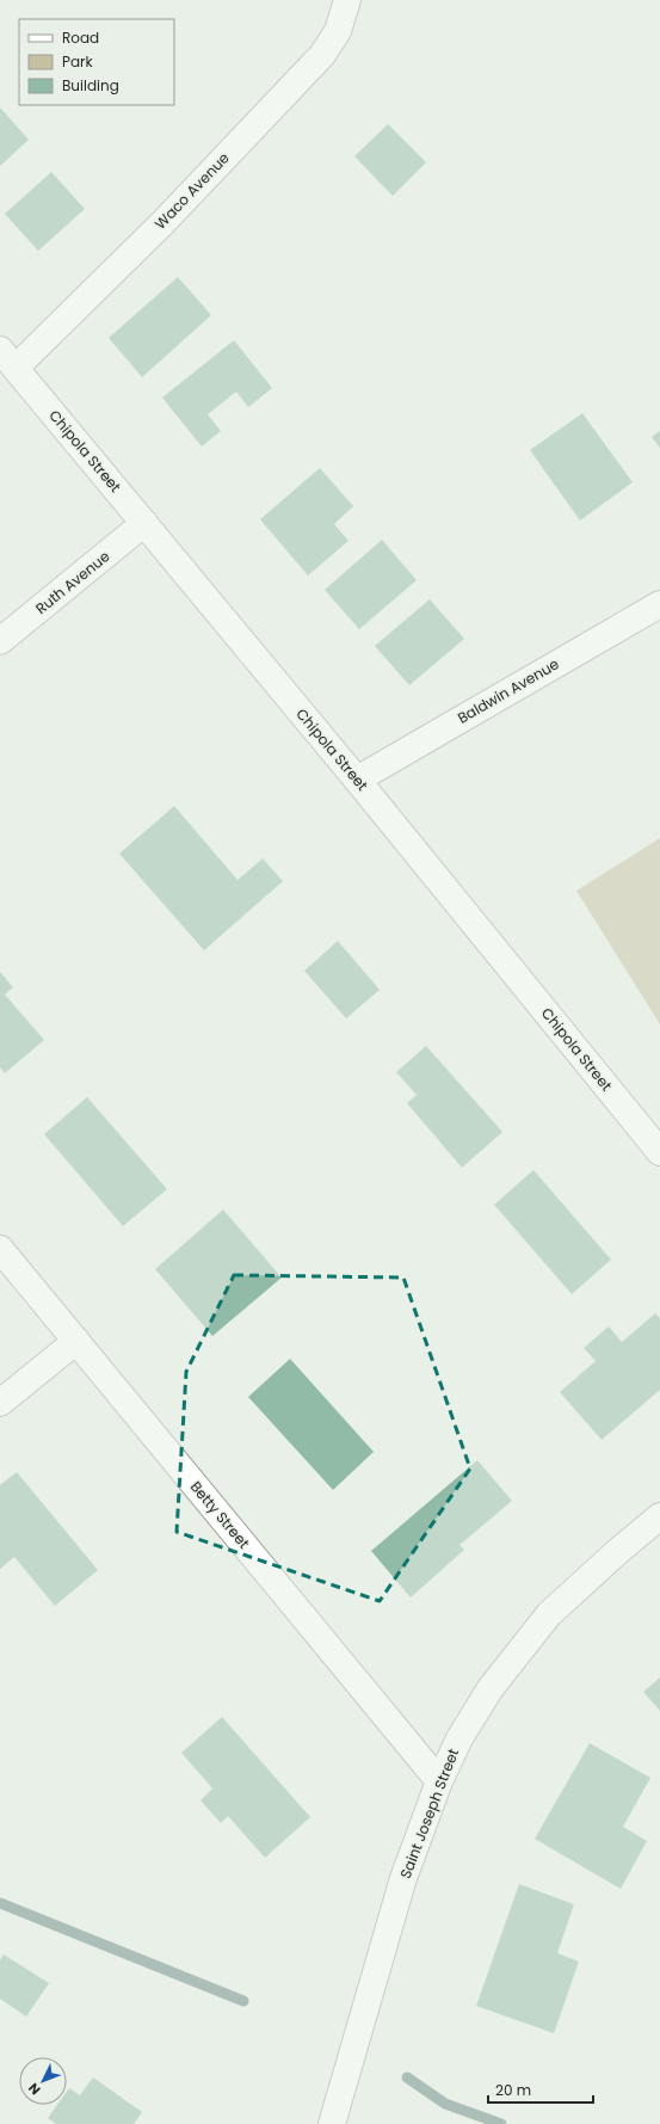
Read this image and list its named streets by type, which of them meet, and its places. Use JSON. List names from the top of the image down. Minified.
{"streets":{"street":["Waco Avenue","Chipola Street","Ruth Avenue","Baldwin Avenue","Betty Street","Saint Joseph Street"]},"crossings":[["Waco Avenue","Chipola Street"],["Chipola Street","Ruth Avenue"],["Chipola Street","Baldwin Avenue"],["Betty Street","Saint Joseph Street"]],"legend":["Road","Park","Building"],"scale_bar":"20 m","north":"bottom left"}
